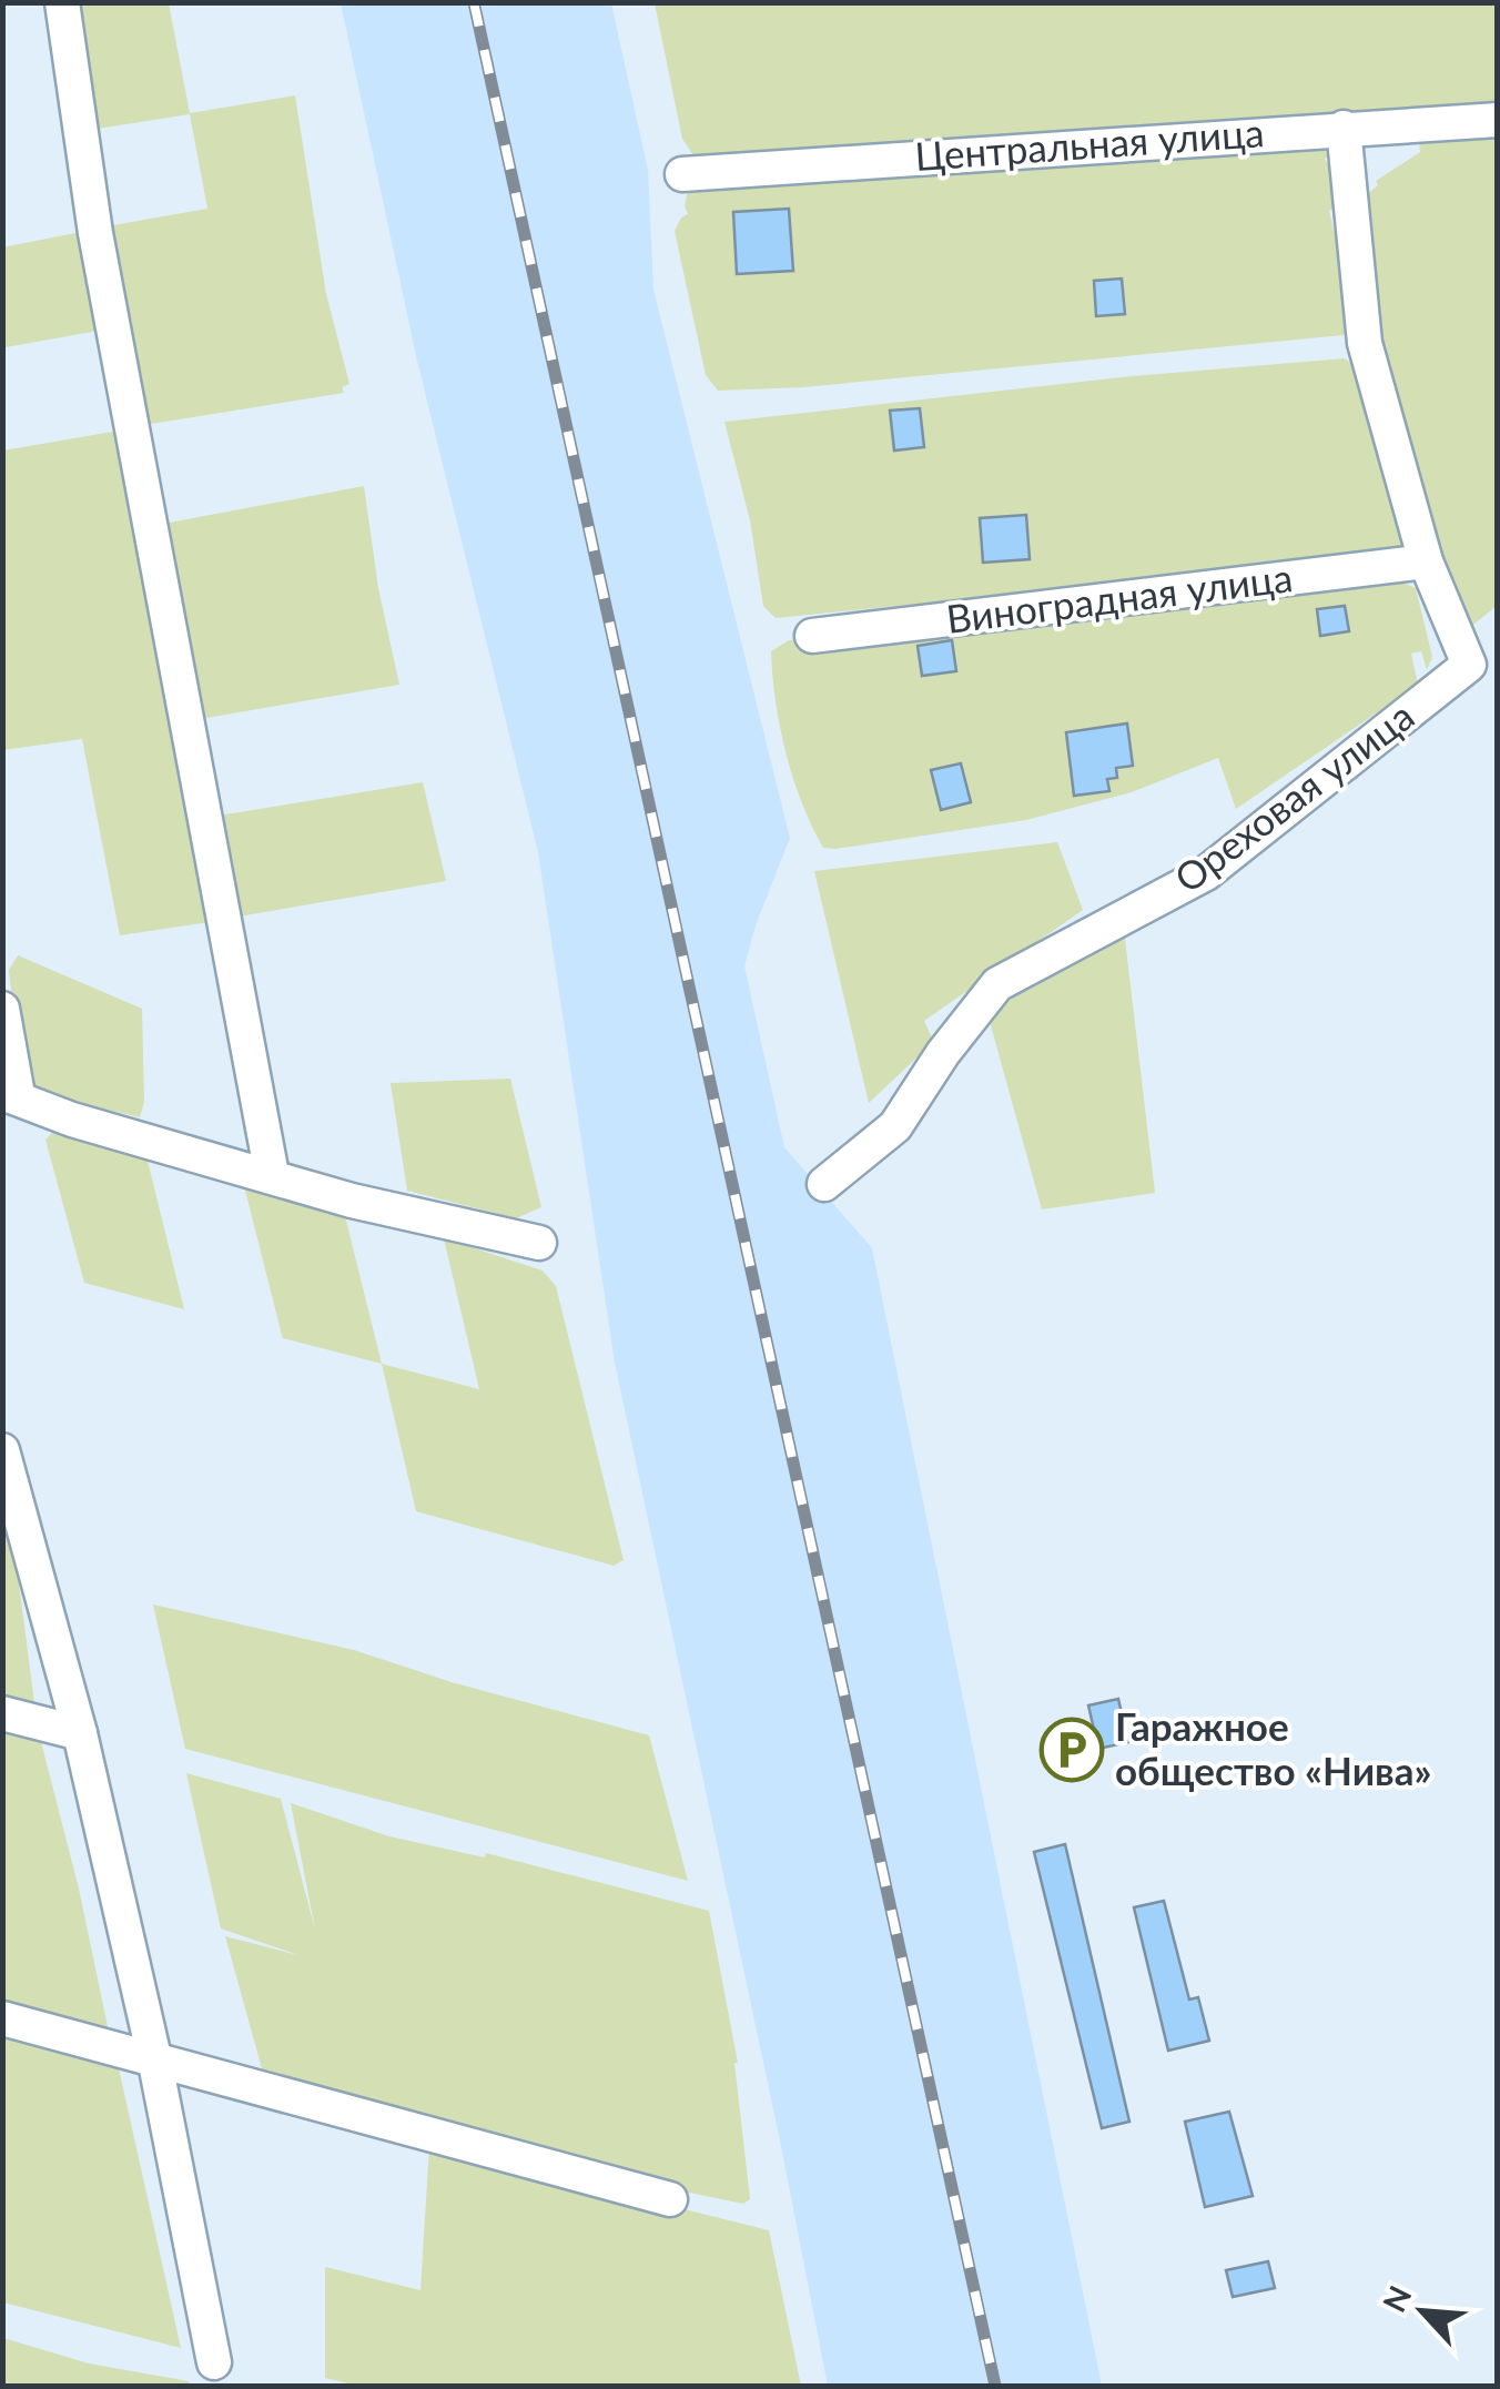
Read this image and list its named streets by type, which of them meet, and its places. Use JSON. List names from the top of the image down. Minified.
{"streets":{"street":["Центральная улица","Виноградная улица","Ореховая улица"]},"crossings":[["Виноградная улица","Ореховая улица"]],"places":{"parking":["Гаражное общество «Нива»"]},"north":"top left"}
